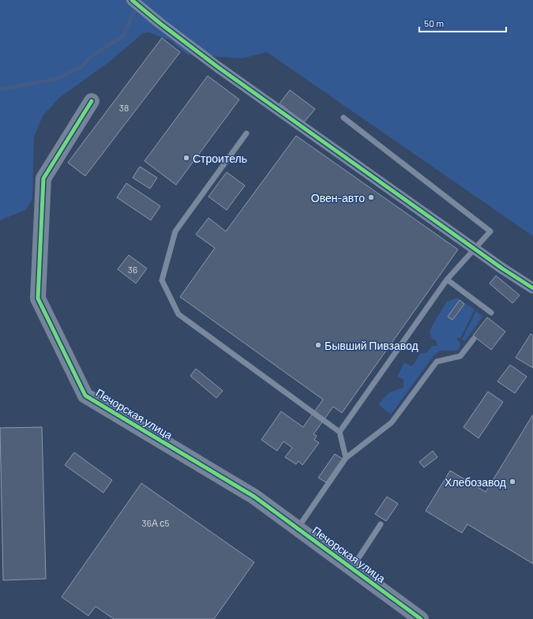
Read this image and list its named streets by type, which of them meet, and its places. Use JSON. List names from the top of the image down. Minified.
{"streets":{"street":["Печорская улица"]},"places":["Строитель","Овен-авто","Бывший Пивзавод","Хлебозавод"],"house_numbers":["38","36","36А с5"],"scale_bar":"50 m"}
